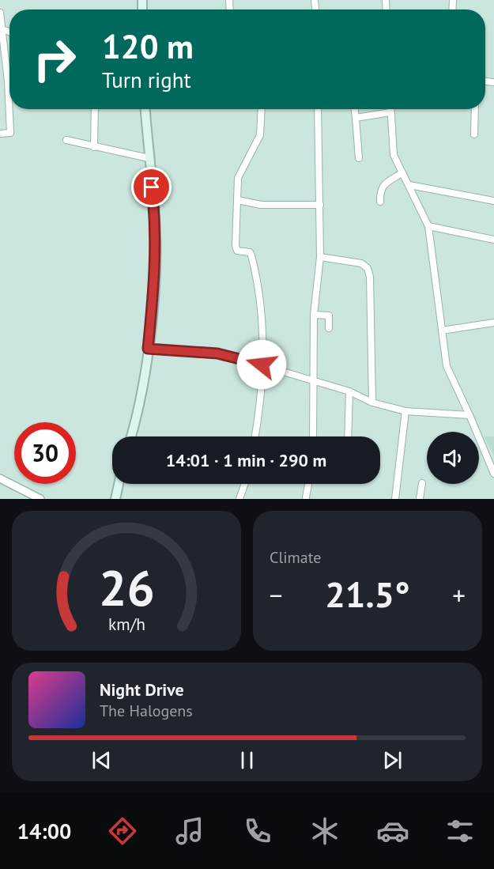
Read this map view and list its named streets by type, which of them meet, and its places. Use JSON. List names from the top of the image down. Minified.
{"page":{"turn":["120 m","Turn right"],"limit":"30","trip":"14:01 · 1 min · 290 m","tile":"Climate","heat":["−","21.5°","+"],"song":["Night Drive","The Halogens"],"tabs":"14:00","gauge":["26","km/h"]}}
